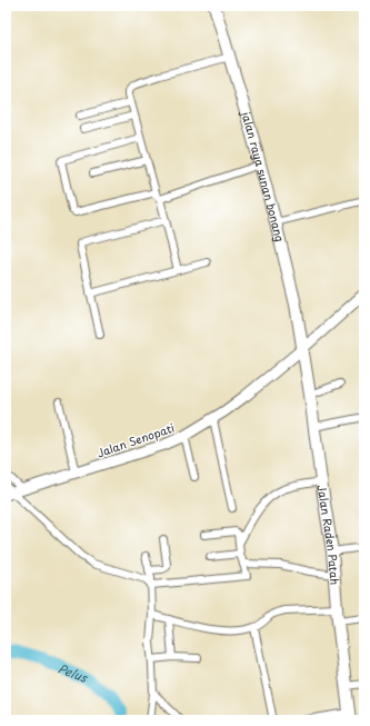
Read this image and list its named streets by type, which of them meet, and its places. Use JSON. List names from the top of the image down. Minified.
{"streets":{"main road":["jalan raya sunan bonang","Jalan Senopati","Jalan Raden Patah"]},"crossings":[["jalan raya sunan bonang","Jalan Senopati"],["jalan raya sunan bonang","Jalan Raden Patah"],["Jalan Senopati","Jalan Raden Patah"]],"water":["Pelus"]}
